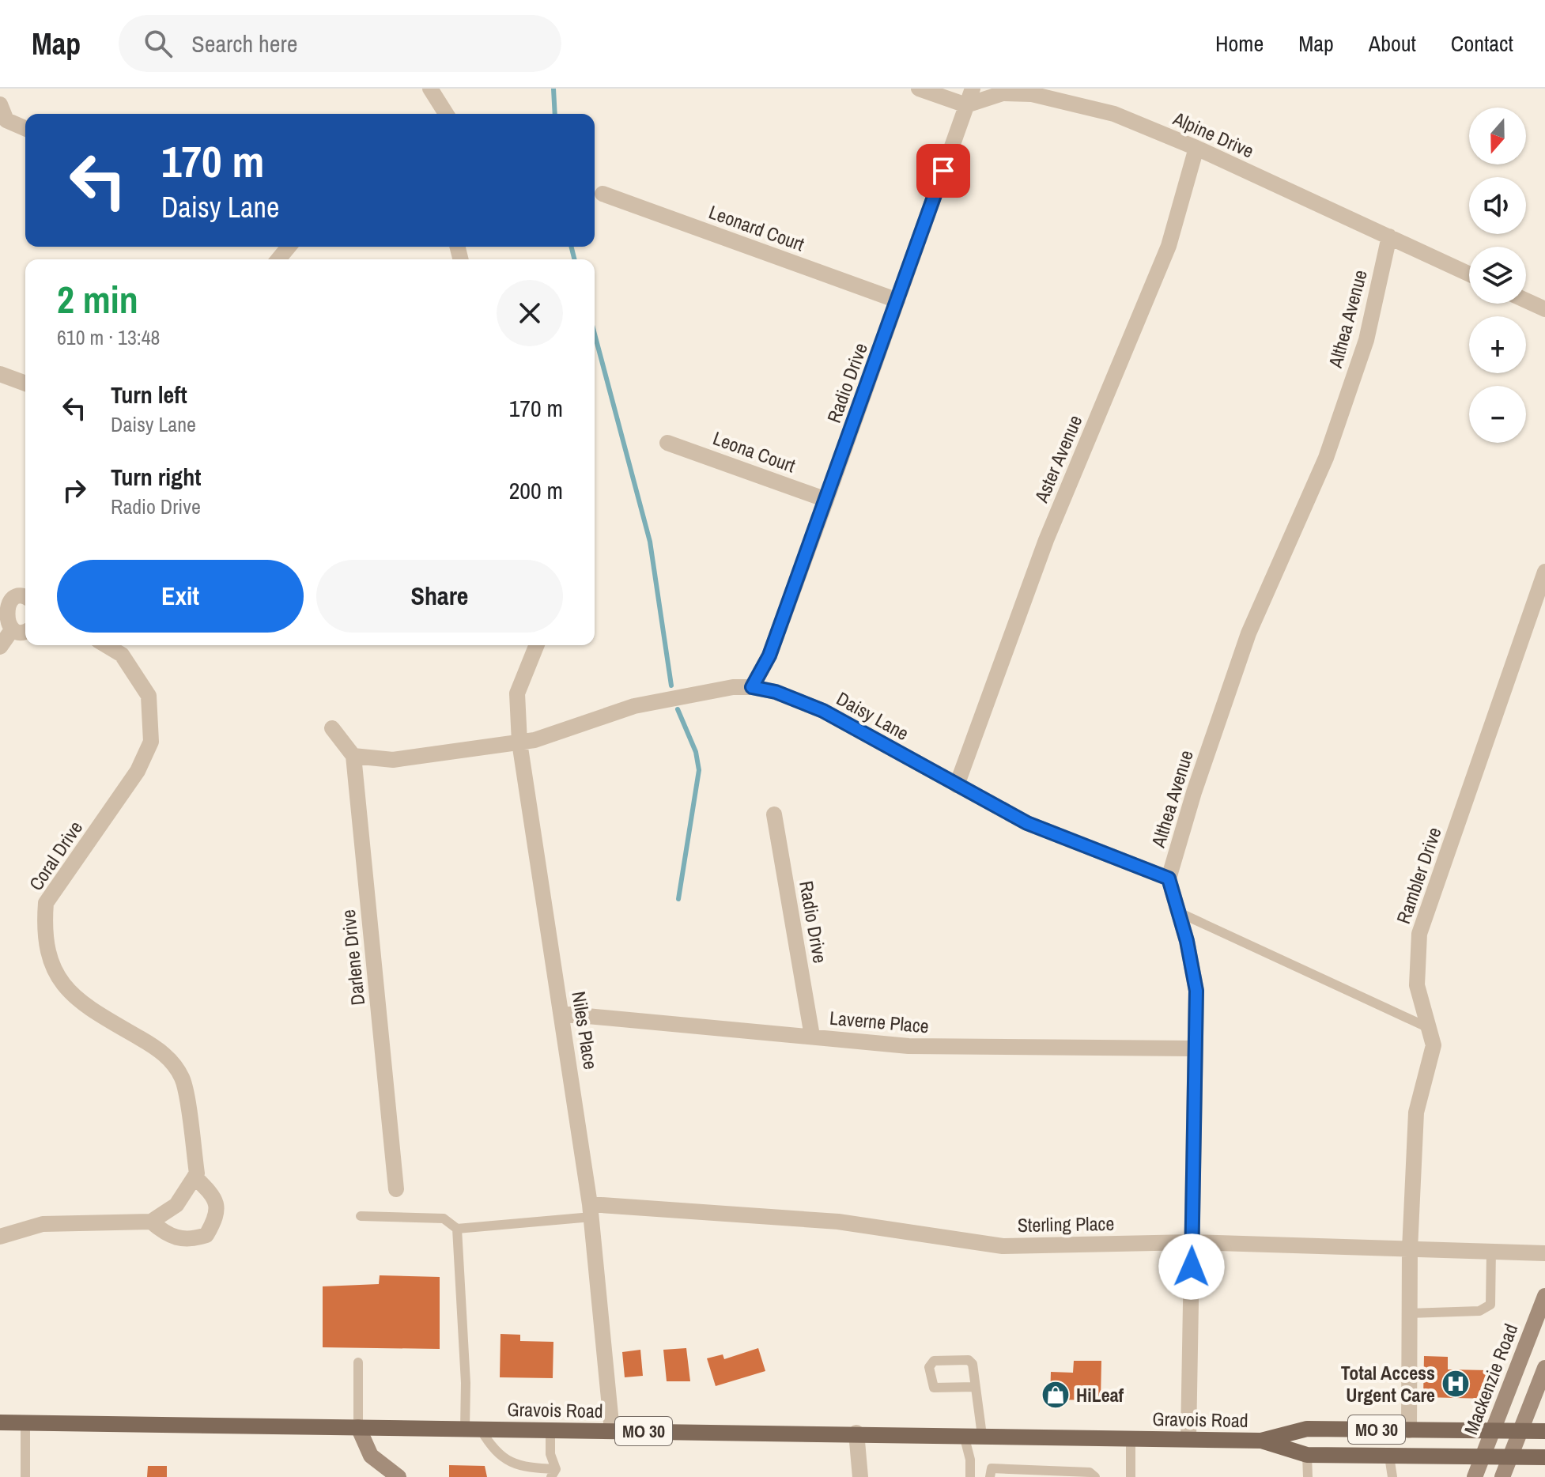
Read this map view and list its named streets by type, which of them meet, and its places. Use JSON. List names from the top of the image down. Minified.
{"streets":{"main road":["Mackenzie Road","Gravois Road","MO 30"],"street":["Alpine Drive","Leonard Court","Althea Avenue","Radio Drive","Leona Court","Aster Avenue","Daisy Lane","Coral Drive","Rambler Drive","Darlene Drive","Laverne Place","Niles Place","Sterling Place"]},"crossings":[["Alpine Drive","Althea Avenue"],["Alpine Drive","Radio Drive"],["Alpine Drive","Aster Avenue"],["Leonard Court","Radio Drive"],["Althea Avenue","Daisy Lane"],["Radio Drive","Leona Court"],["Radio Drive","Daisy Lane"],["Radio Drive","Laverne Place"],["Aster Avenue","Daisy Lane"],["Daisy Lane","Darlene Drive"],["Daisy Lane","Niles Place"],["Rambler Drive","Sterling Place"],["Rambler Drive","Gravois Road"],["Laverne Place","Niles Place"],["Niles Place","Sterling Place"],["Niles Place","Gravois Road"],["Mackenzie Road","Gravois Road"]],"places":{"hospital":["Total Access Urgent Care"],"shop":["HiLeaf"]},"north":"bottom","page":{"header":"Map","search":"Search here","nav":["Home","Map","About","Contact"],"map_buttons":["+","−"],"turn":["170 m","Daisy Lane"],"heading":["2 min","610 m · 13:48"],"list":[{"name":"Turn left","note":"Daisy Lane","value":"170 m"},{"name":"Turn right","note":"Radio Drive","value":"200 m"}],"buttons":["Exit","Share"]}}
